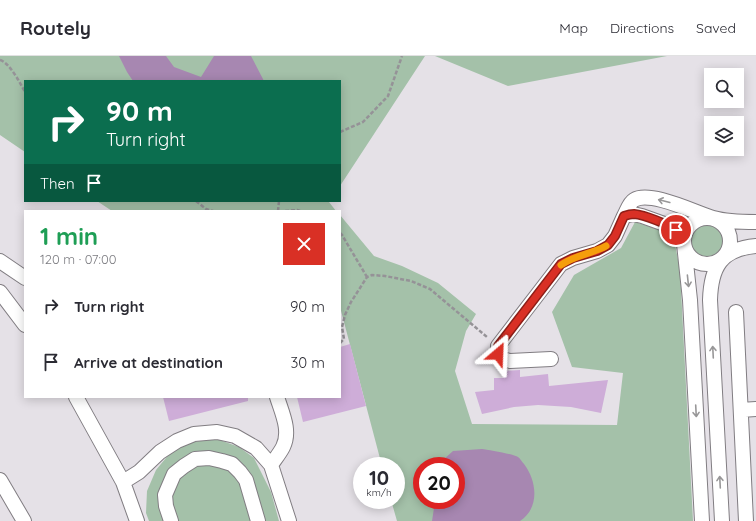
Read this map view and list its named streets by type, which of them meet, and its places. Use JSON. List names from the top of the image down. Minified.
{"page":{"header":"Routely","nav":["Map","Directions","Saved"],"turn":["90 m","Turn right"],"then":"Then","heading":["1 min","120 m · 07:00"],"list":[{"name":"Turn right","value":"90 m"},{"name":"Arrive at destination","value":"30 m"}],"speed":"10 km/h","limit":"20"}}
